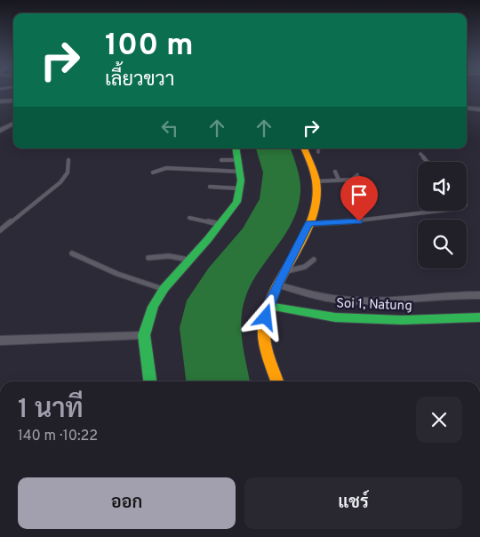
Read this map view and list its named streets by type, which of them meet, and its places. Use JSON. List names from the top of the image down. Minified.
{"streets":{"street":["Soi 1, Natung"]},"page":{"turn":["100 m","เลี้ยวขวา"],"heading":["1 นาที","140 m · 10:22"],"buttons":["ออก","แชร์"]}}
